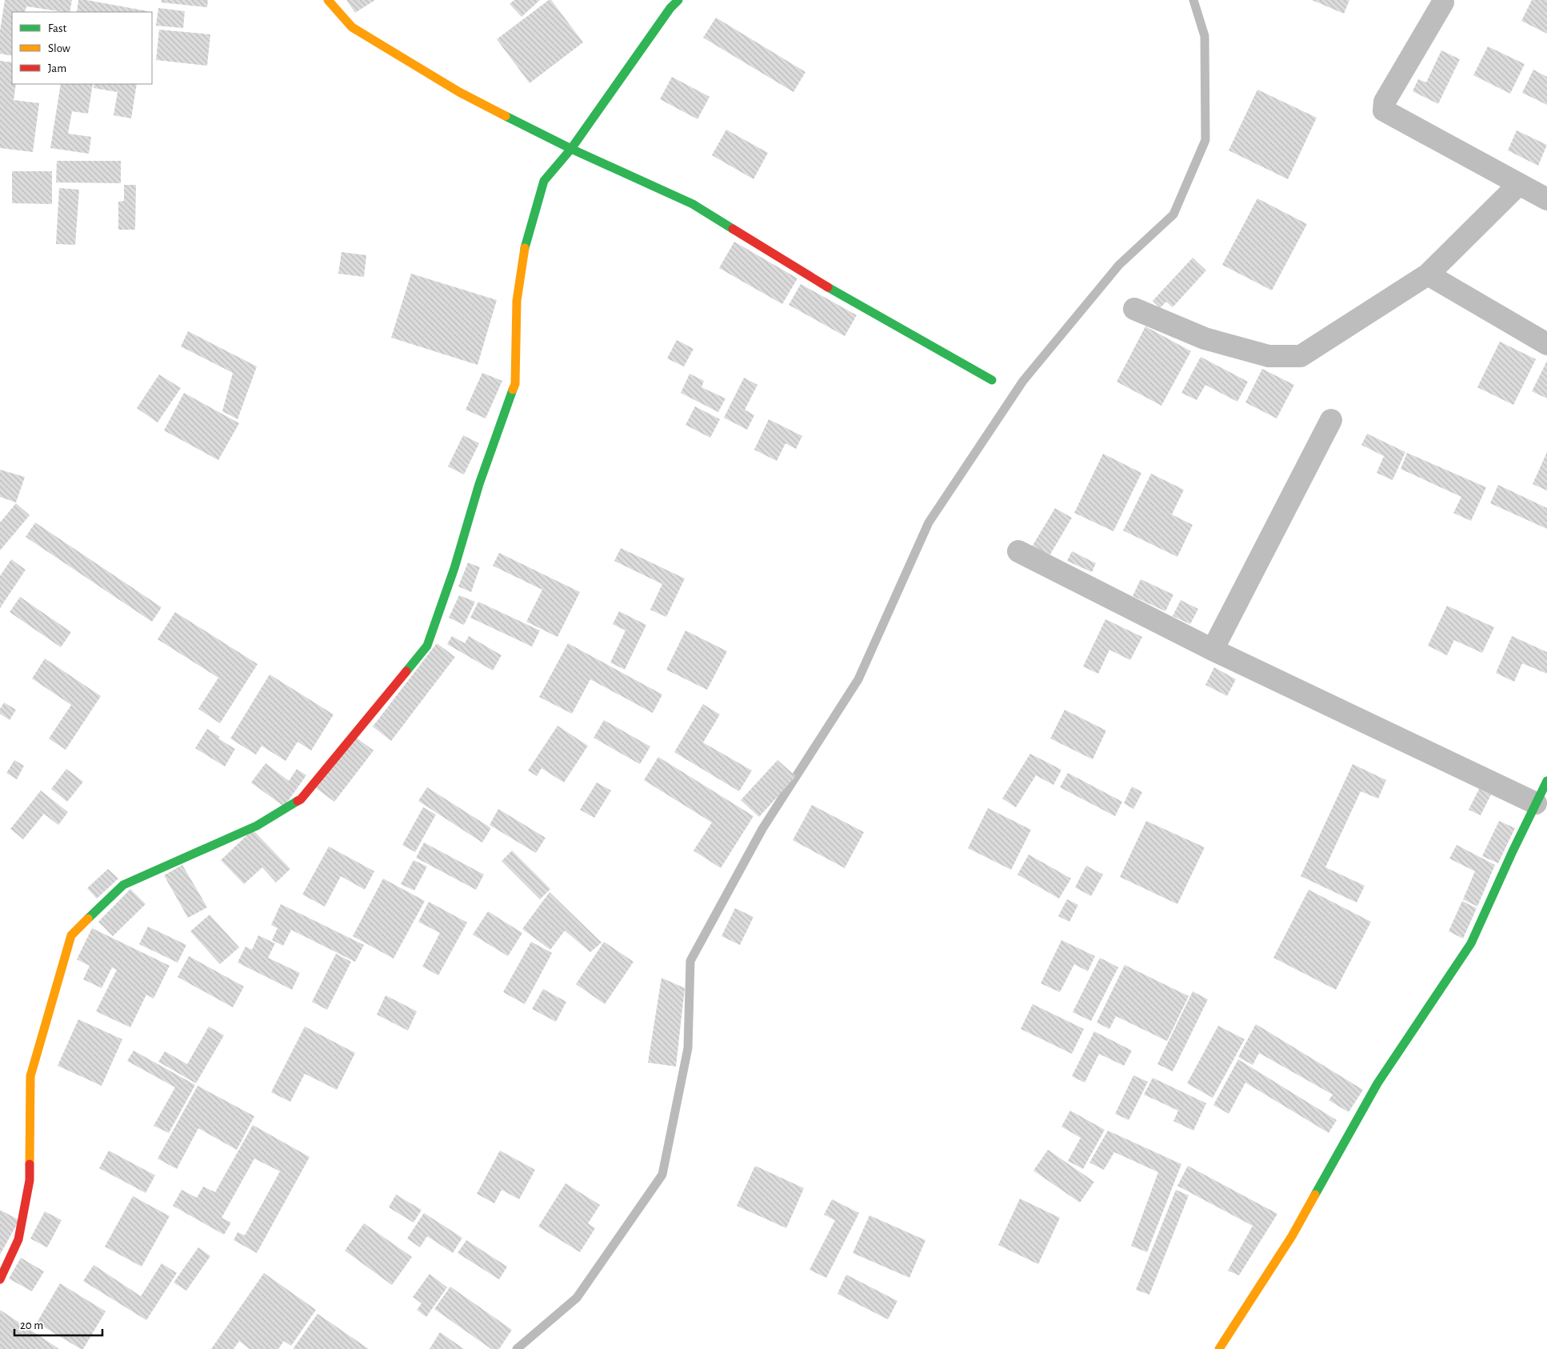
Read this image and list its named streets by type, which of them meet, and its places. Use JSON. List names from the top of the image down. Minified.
{"legend":["Fast","Slow","Jam"],"scale_bar":"20 m"}
